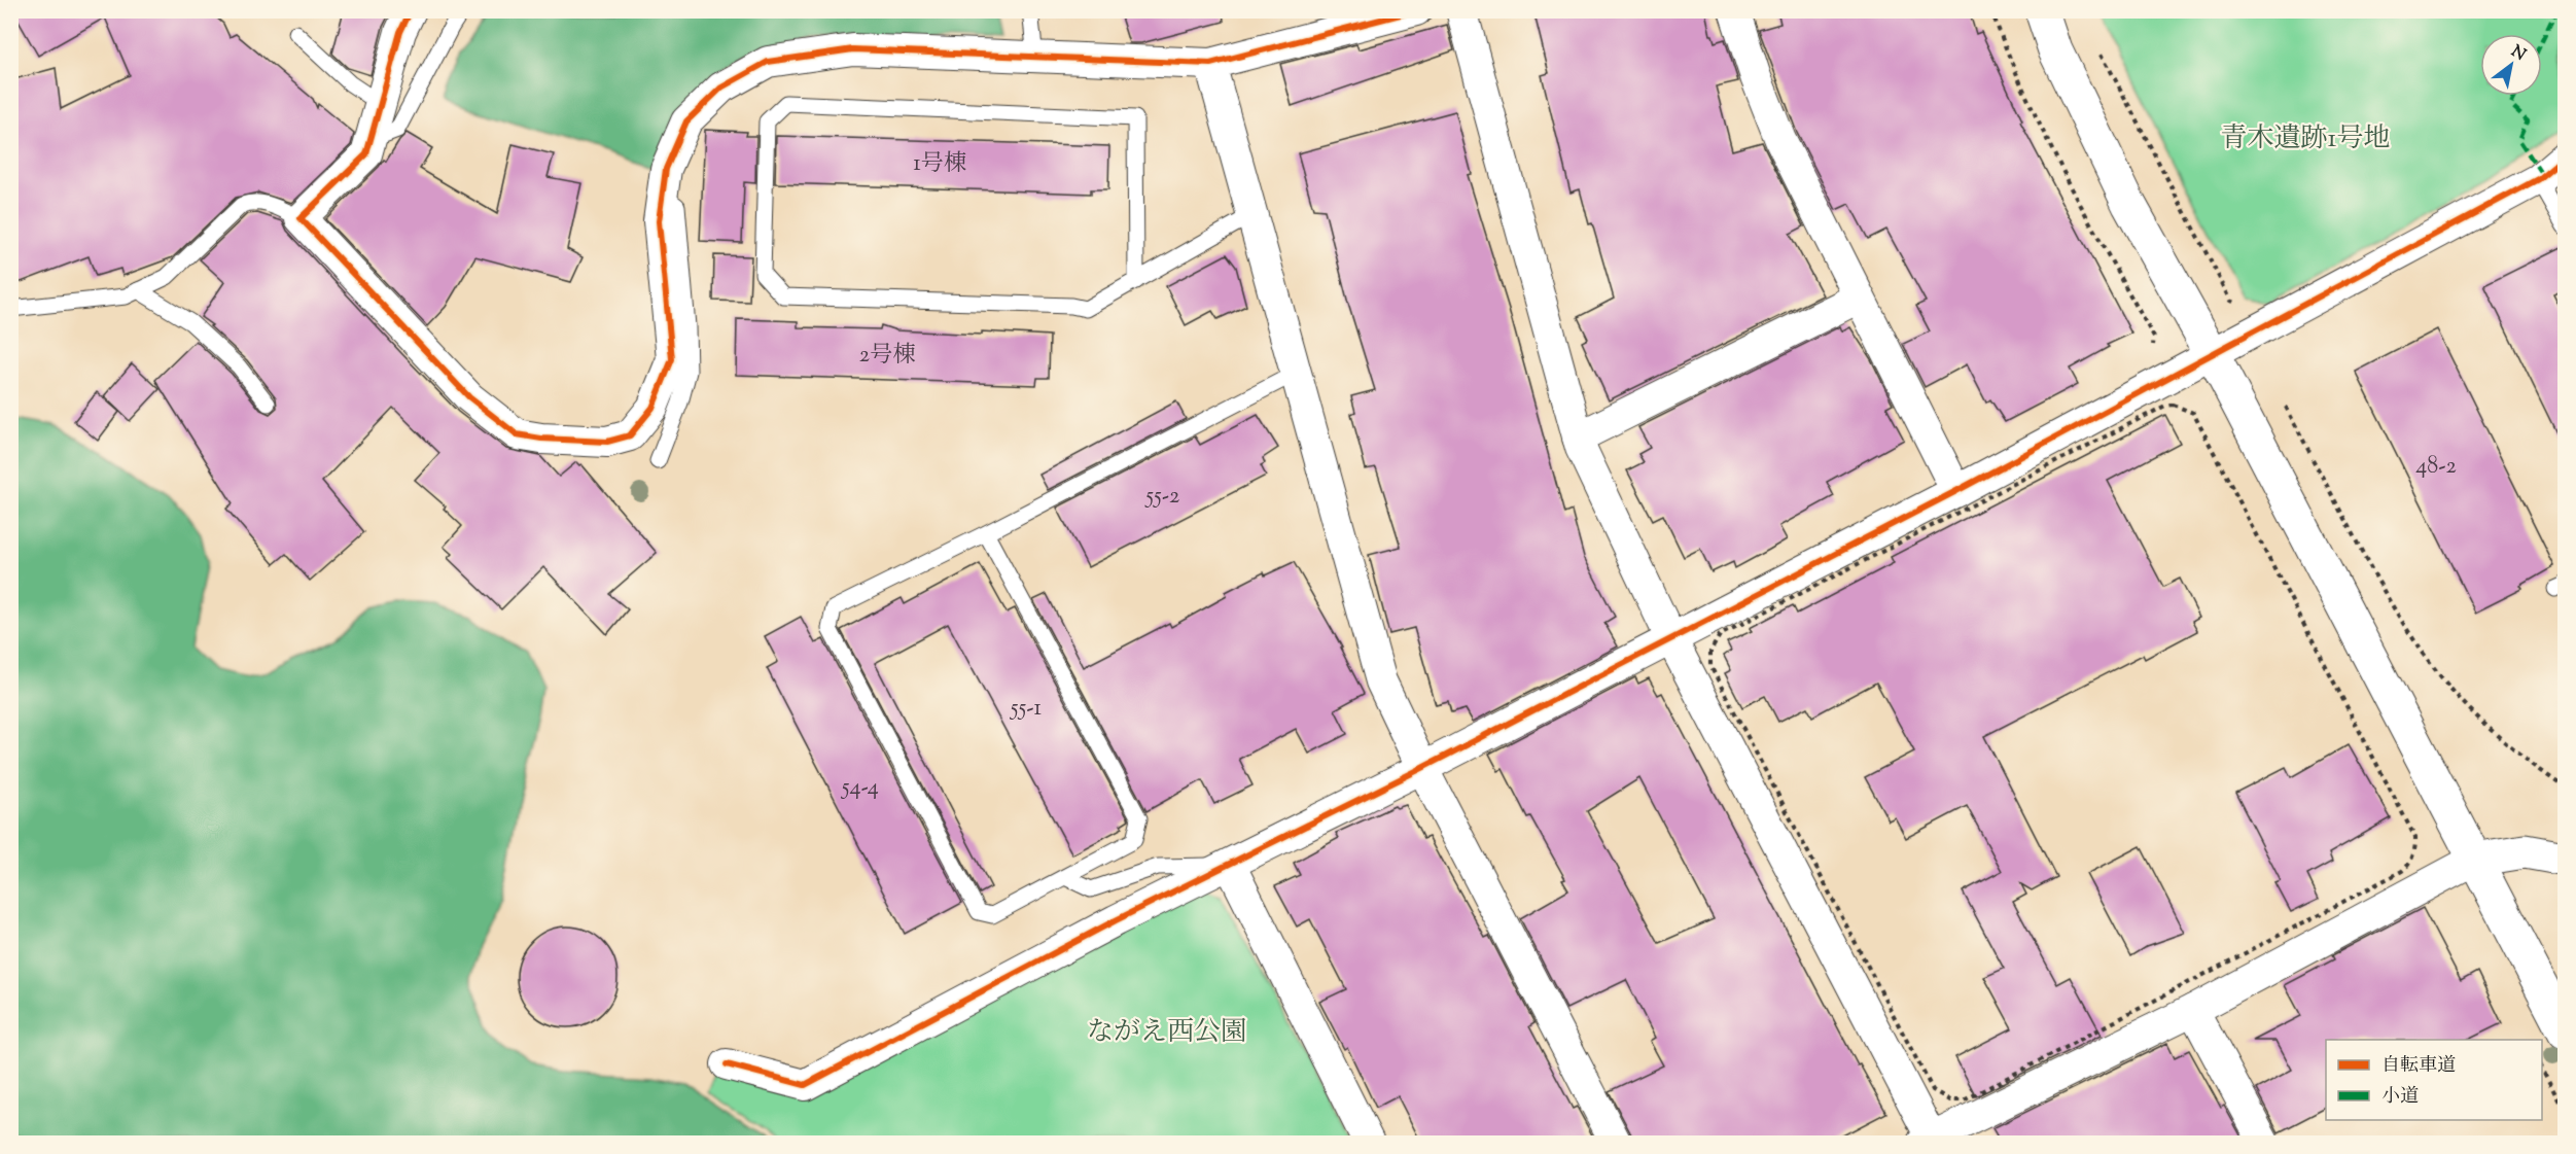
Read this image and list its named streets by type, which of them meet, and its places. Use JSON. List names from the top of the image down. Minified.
{"parks":["青木遺跡1号地","ながえ西公園"],"house_numbers":["1号棟","2号棟","48-2","55-2","55-1","54-4"],"legend":["自転車道","小道"],"north":"top right"}
